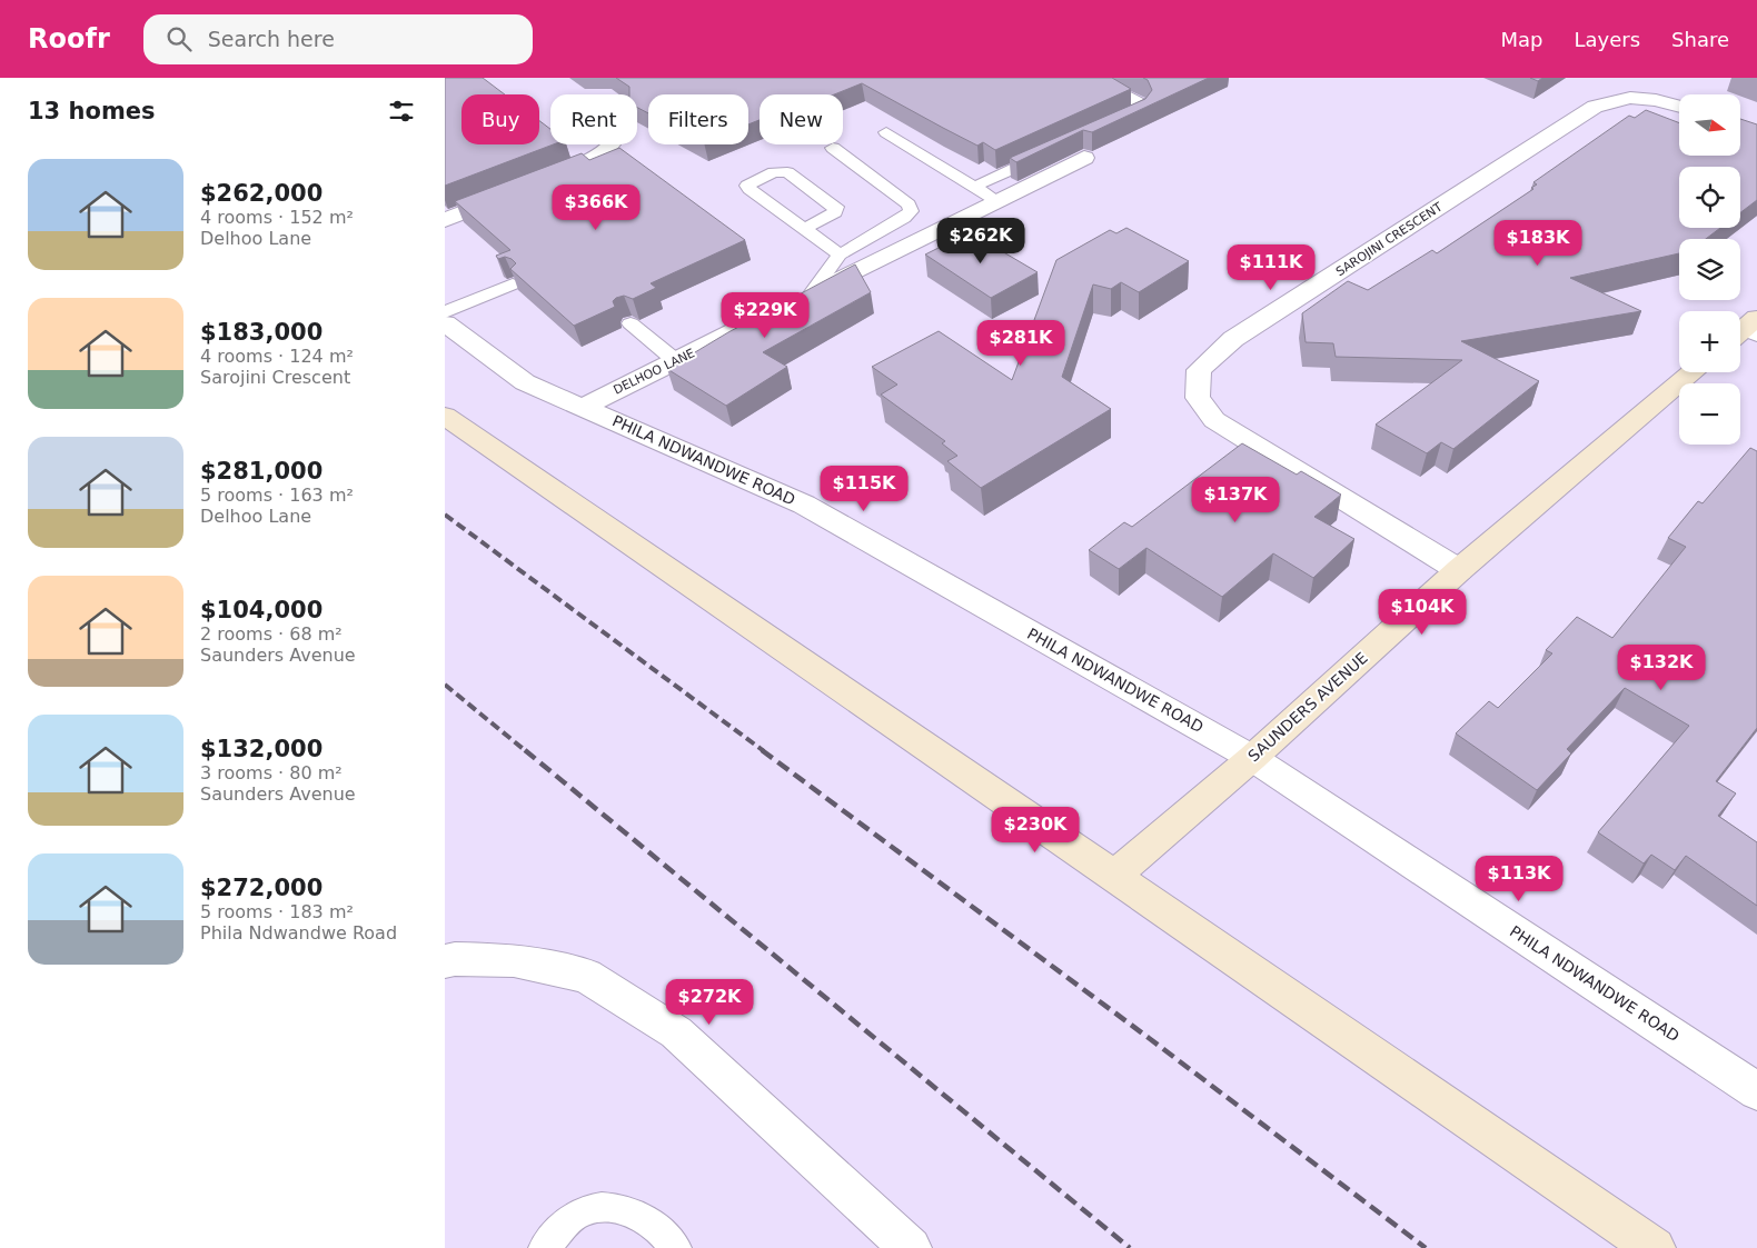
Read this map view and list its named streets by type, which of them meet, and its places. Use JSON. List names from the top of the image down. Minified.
{"streets":{"street":["SAROJINI CRESCENT","DELHOO LANE","PHILA NDWANDWE ROAD","SAUNDERS AVENUE"]},"crossings":[["SAROJINI CRESCENT","SAUNDERS AVENUE"],["DELHOO LANE","PHILA NDWANDWE ROAD"],["PHILA NDWANDWE ROAD","SAUNDERS AVENUE"]],"north":"right","page":{"header":"Roofr","search":"Search here","nav":["Map","Layers","Share"],"heading":"13 homes","map_buttons":["+","−"],"chip":["Buy","Rent","Filters","New"],"list":[{"name":"$262,000","note":"4 rooms · 152 m² · Delhoo Lane"},{"name":"$183,000","note":"4 rooms · 124 m² · Sarojini Crescent"},{"name":"$281,000","note":"5 rooms · 163 m² · Delhoo Lane"},{"name":"$104,000","note":"2 rooms · 68 m² · Saunders Avenue"},{"name":"$132,000","note":"3 rooms · 80 m² · Saunders Avenue"},{"name":"$272,000","note":"5 rooms · 183 m² · Phila Ndwandwe Road"}],"price":["$366K","$262K","$183K","$111K","$229K","$281K","$115K","$137K","$104K","$132K","$230K","$113K","$272K"]}}
